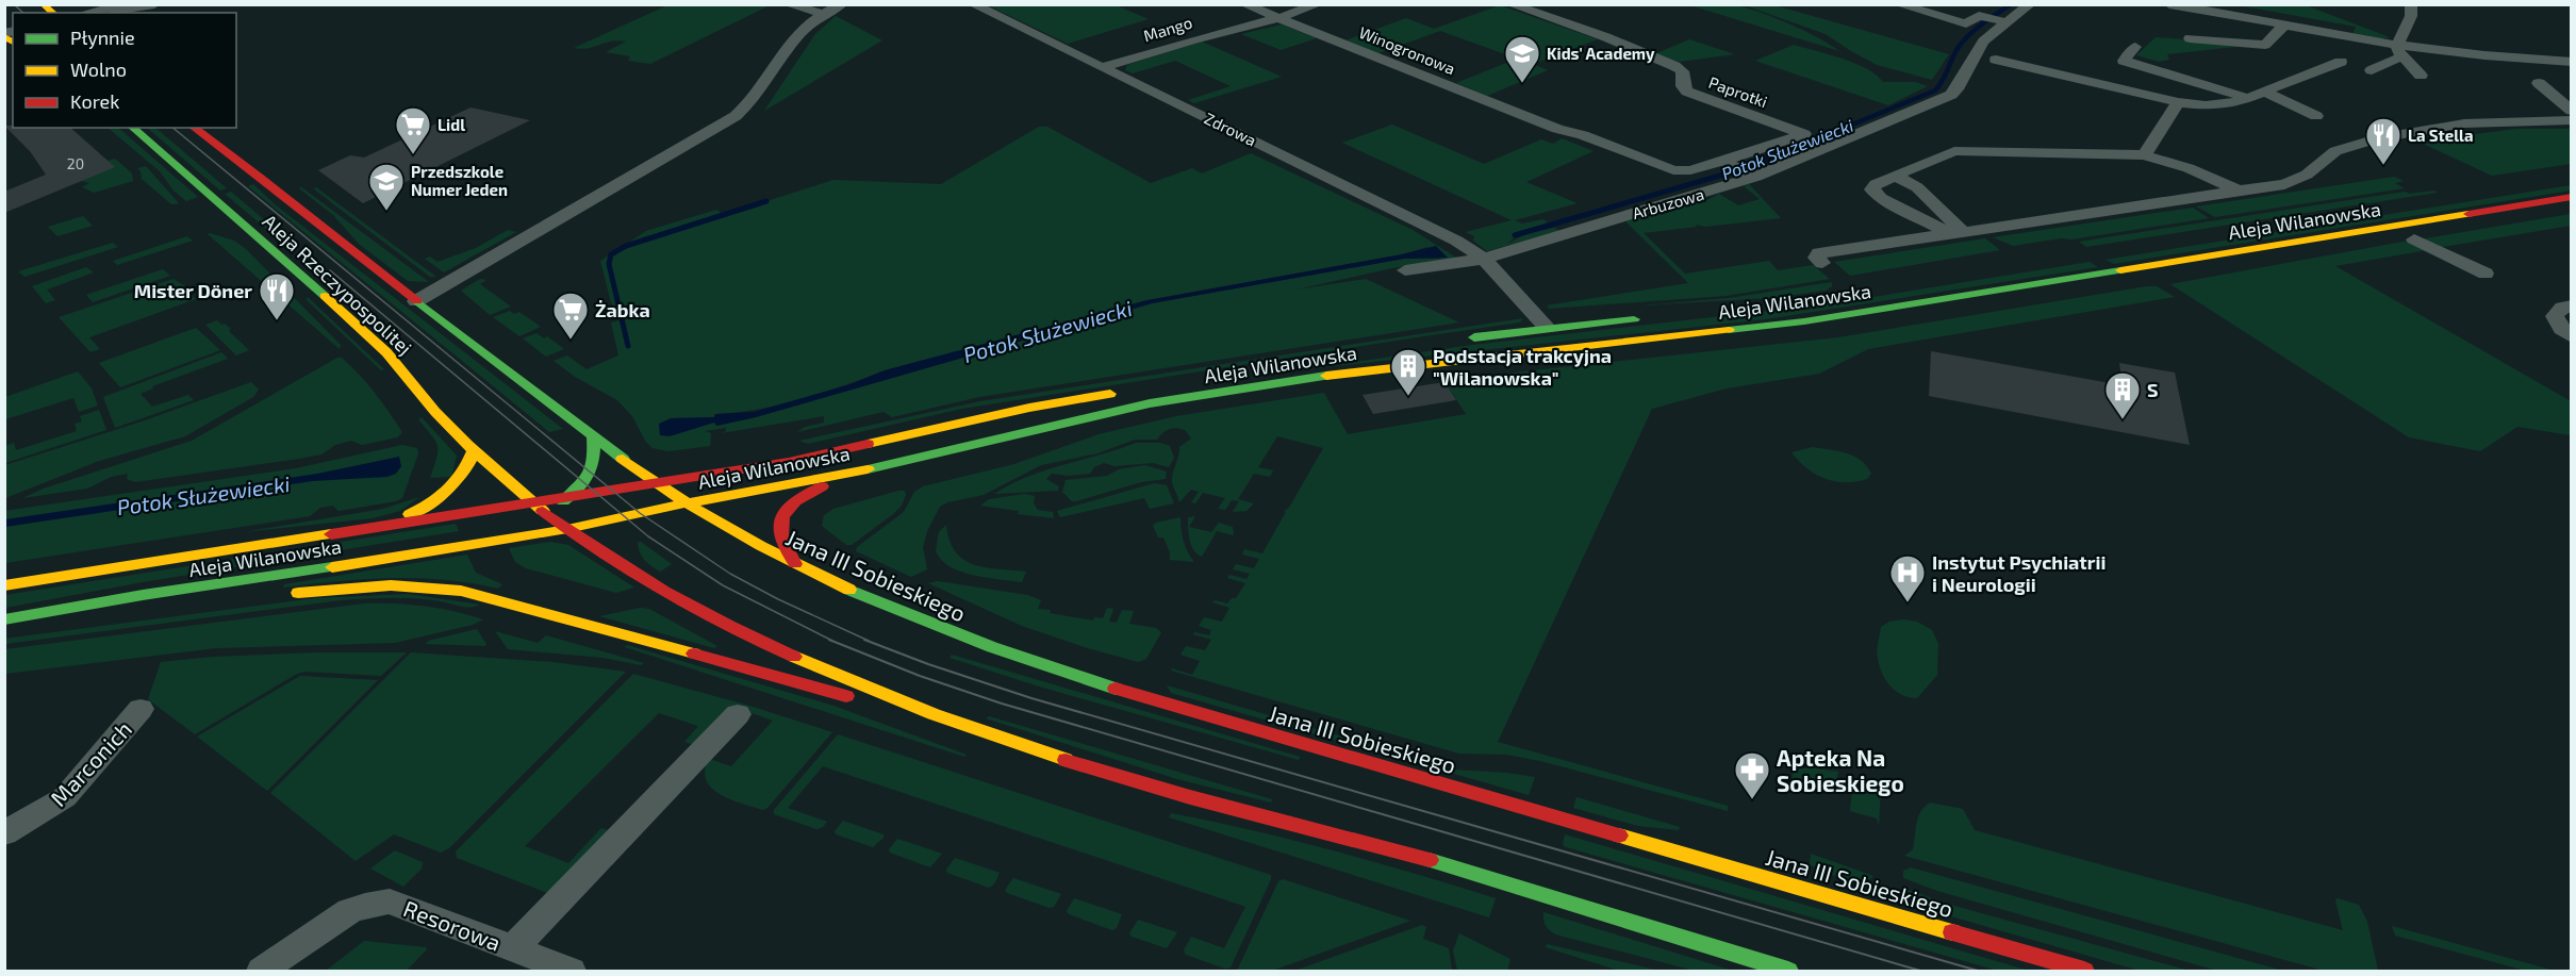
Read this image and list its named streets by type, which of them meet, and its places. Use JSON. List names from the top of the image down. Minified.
{"streets":{"main road":["Aleja Wilanowska","Aleja Rzeczypospolitej","Jana III Sobieskiego"],"street":["Mango","Winogronowa","Paprotki","Zdrowa","Arbuzowa","Marconich","Resorowa"]},"crossings":[["Mango","Winogronowa"],["Mango","Zdrowa"],["Winogronowa","Paprotki"],["Zdrowa","Arbuzowa"],["Aleja Wilanowska","Aleja Rzeczypospolitej"],["Aleja Wilanowska","Jana III Sobieskiego"],["Aleja Rzeczypospolitej","Jana III Sobieskiego"]],"water":["Potok Służewiecki"],"places":{"school or university":["Kids' Academy","Przedszkole Numer Jeden"],"supermarket":["Lidl","Żabka"],"restaurant":["La Stella","Mister Döner"],"building":["Podstacja trakcyjna \"Wilanowska\"","S"],"hospital":["Instytut Psychiatrii i Neurologii"],"pharmacy":["Apteka Na Sobieskiego"]},"house_numbers":["20"],"legend":["Płynnie","Wolno","Korek"]}
